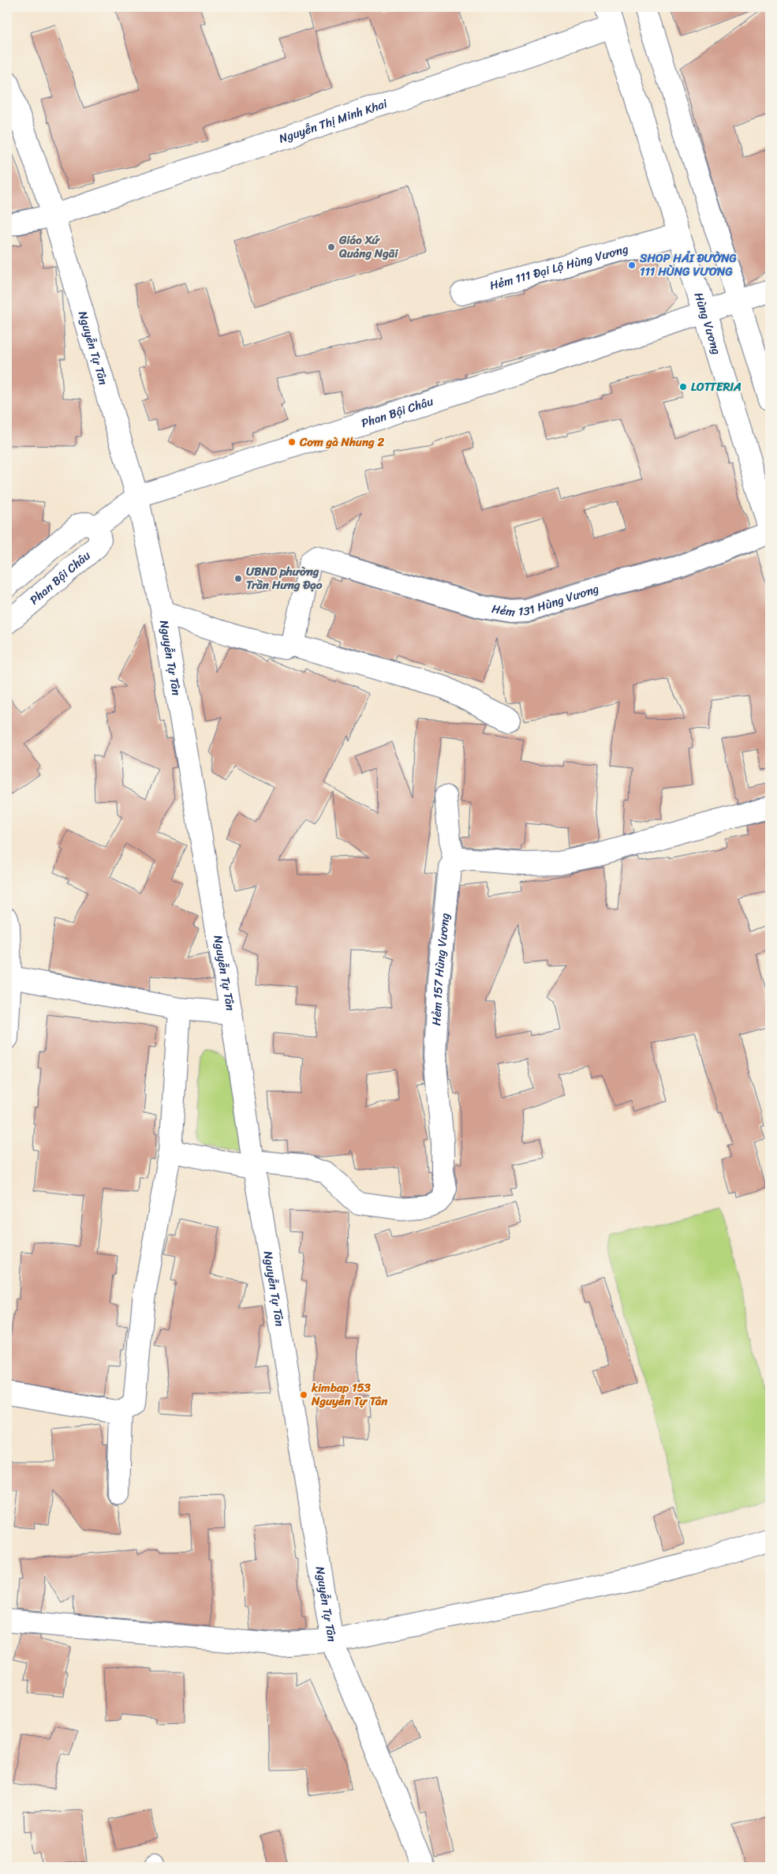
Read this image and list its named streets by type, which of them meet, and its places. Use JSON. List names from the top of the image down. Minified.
{"streets":{"street":["Nguyễn Thị Minh Khai","Hẻm 111 Đại Lộ Hùng Vương","Hùng Vương","Nguyễn Tự Tân","Phan Bội Châu","Hẻm 131 Hùng Vương","Hẻm 157 Hùng Vương"]},"crossings":[["Nguyễn Thị Minh Khai","Hùng Vương"],["Nguyễn Thị Minh Khai","Nguyễn Tự Tân"],["Hẻm 111 Đại Lộ Hùng Vương","Hùng Vương"],["Hùng Vương","Phan Bội Châu"],["Nguyễn Tự Tân","Phan Bội Châu"],["Nguyễn Tự Tân","Hẻm 157 Hùng Vương"]],"places":["Giáo Xứ Quảng Ngãi","SHOP HẢI ĐƯỜNG 111 HÙNG VƯƠNG","LOTTERIA","Cơm gà Nhung 2","UBND phường Trần Hưng Đạo","kimbap 153 Nguyễn Tự Tân"]}
